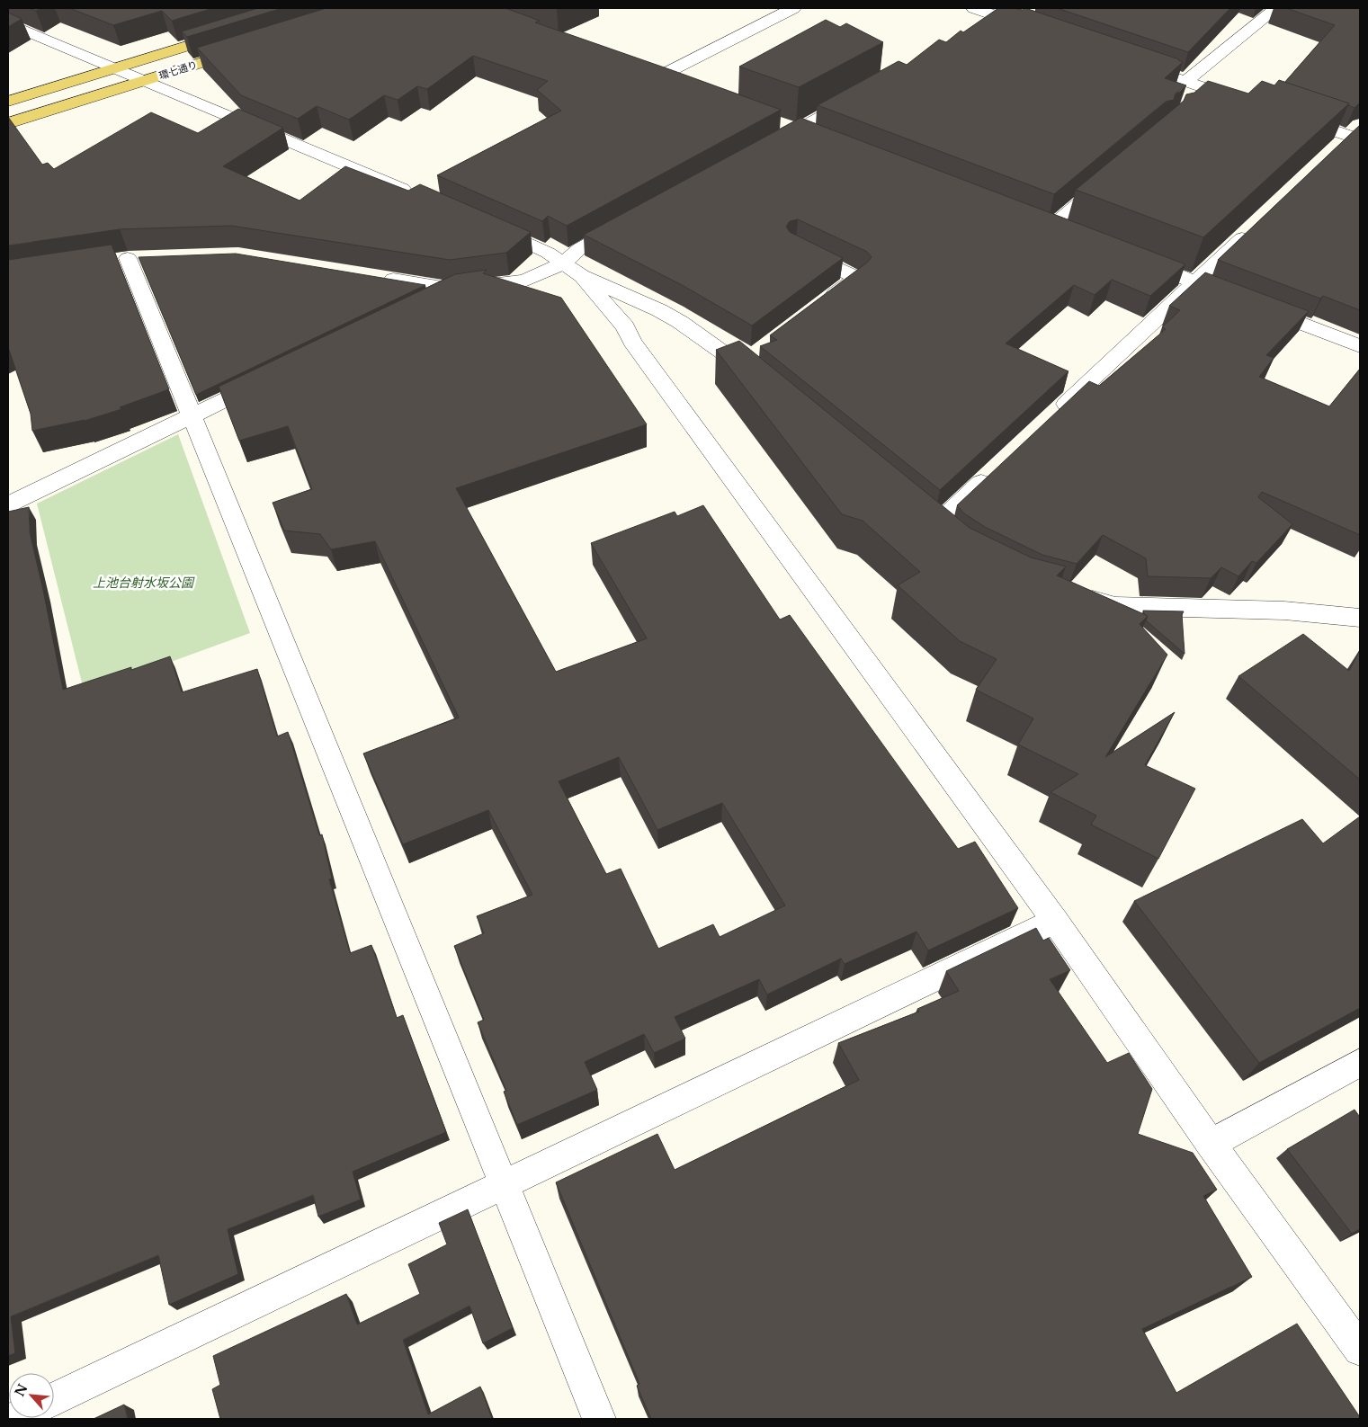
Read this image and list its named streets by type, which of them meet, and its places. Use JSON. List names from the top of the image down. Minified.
{"streets":{"main road":["環七通り"]},"parks":["上池台射水坂公園"],"north":"top left"}
